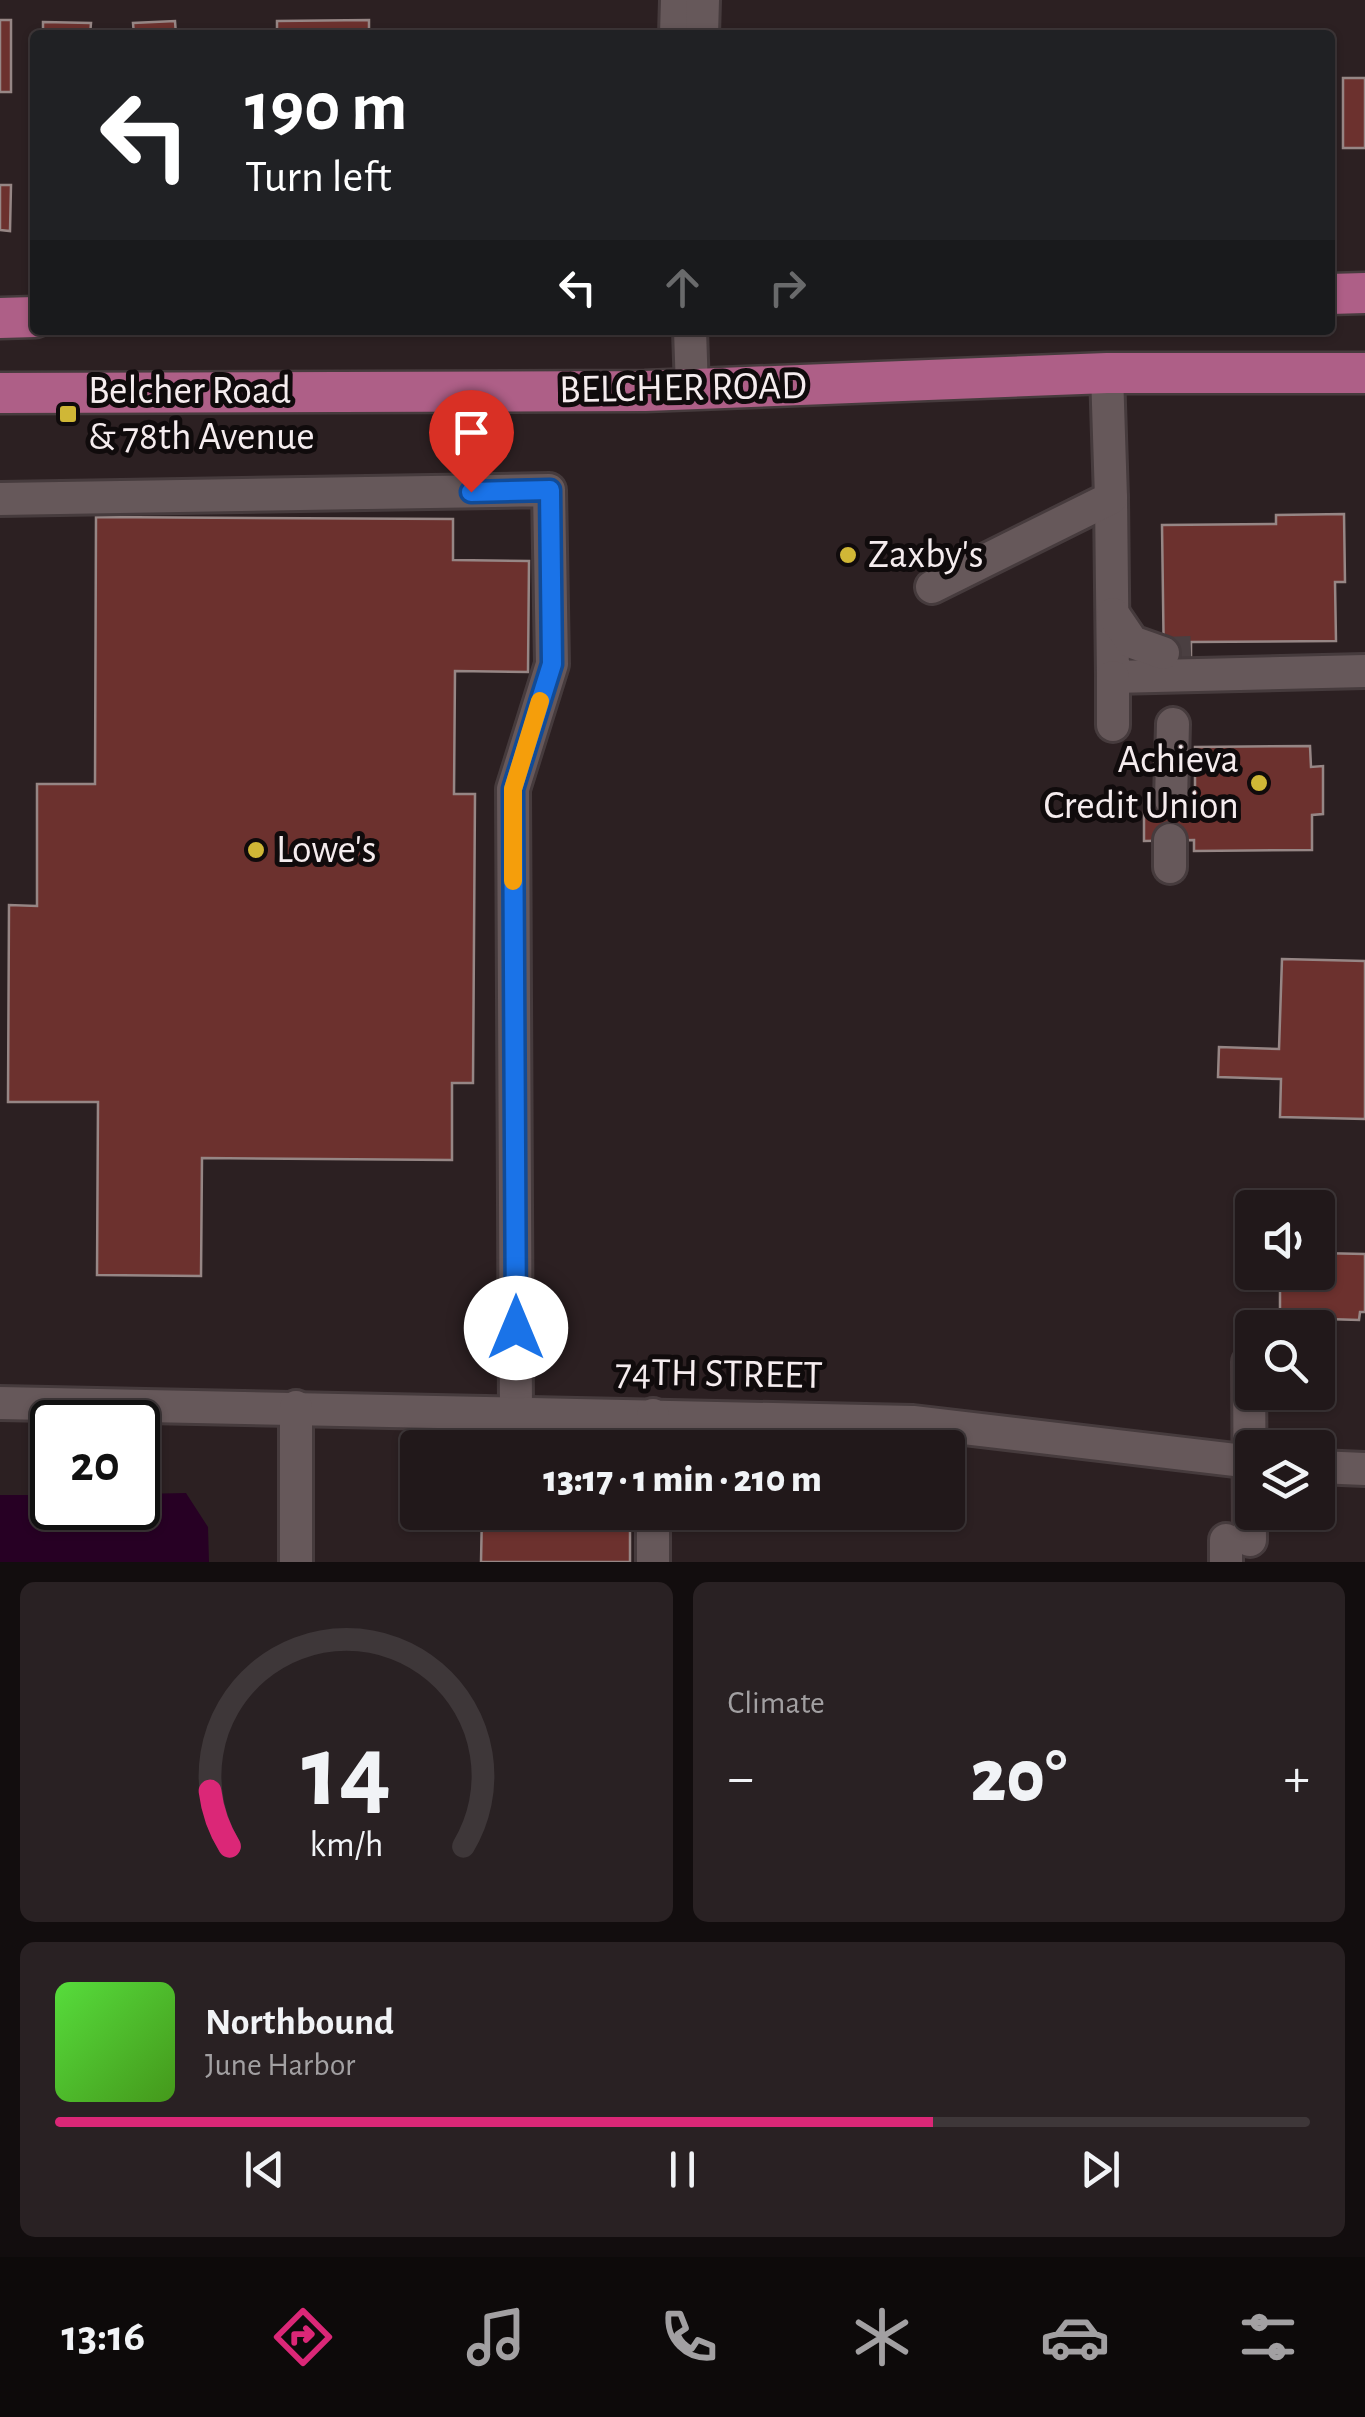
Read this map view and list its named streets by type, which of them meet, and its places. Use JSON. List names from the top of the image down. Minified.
{"streets":{"main road":["BELCHER ROAD"],"street":["74TH STREET"]},"places":{"transit":["Belcher Road & 78th Avenue"],"other":["Zaxby's","Achieva Credit Union","Lowe's"]},"page":{"turn":["190 m","Turn left"],"limit":"20","trip":"13:17 · 1 min · 210 m","tile":"Climate","heat":["−","20°","+"],"song":["Northbound","June Harbor"],"tabs":"13:16","gauge":["14","km/h"]}}
